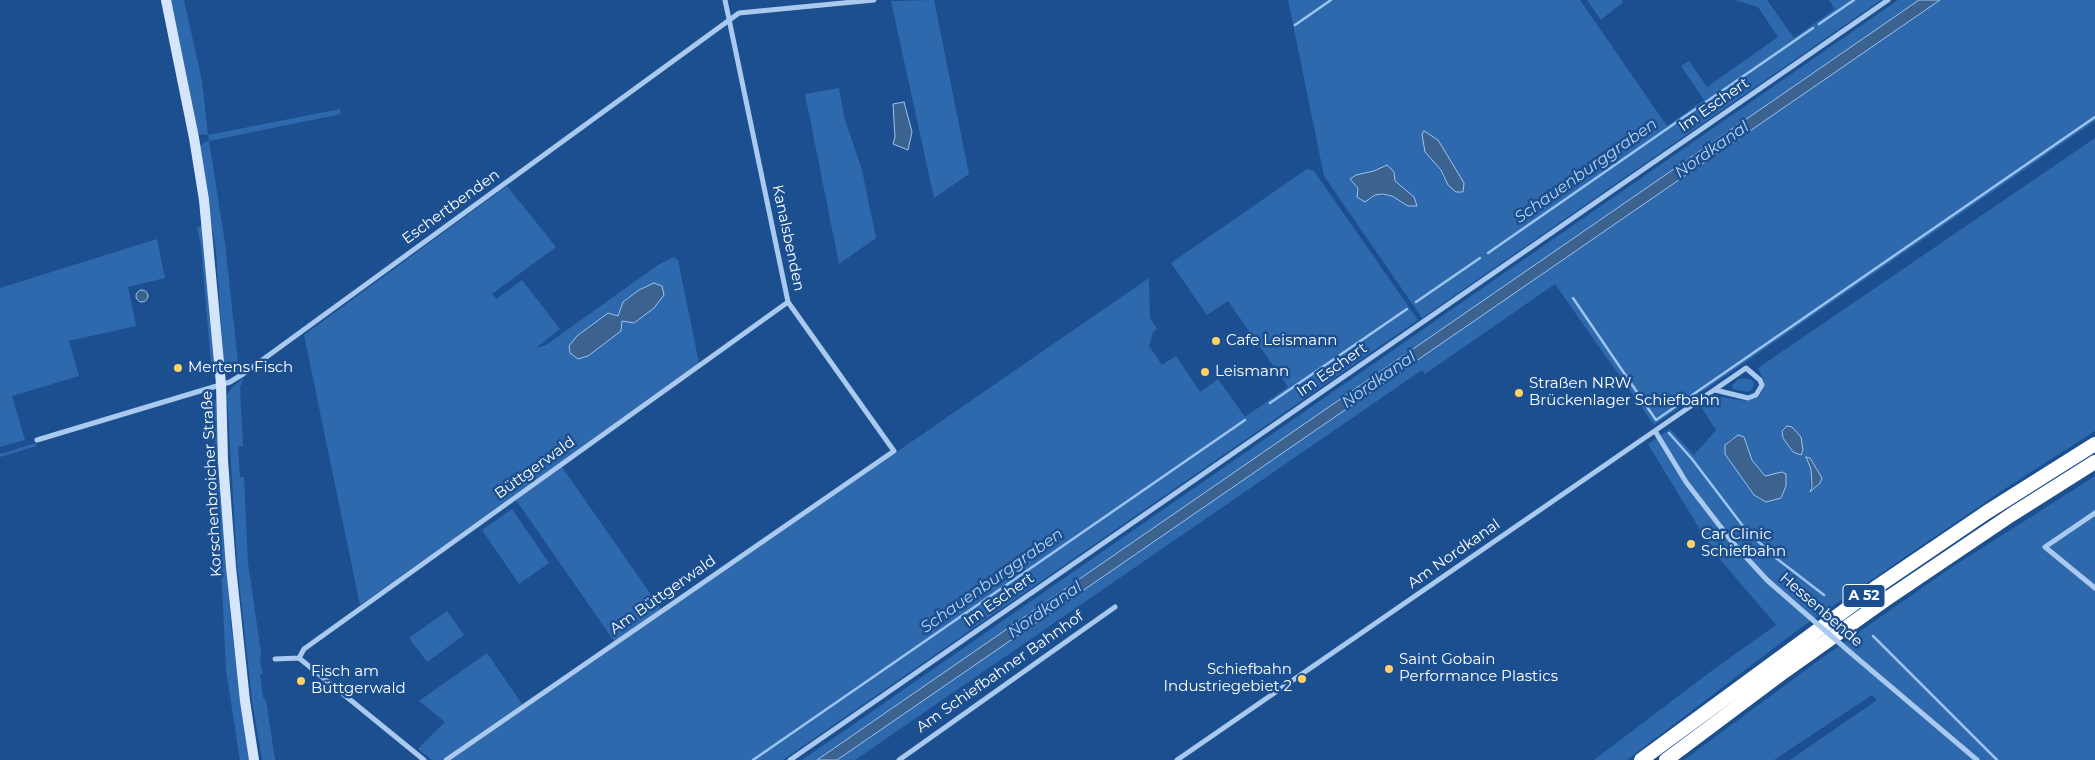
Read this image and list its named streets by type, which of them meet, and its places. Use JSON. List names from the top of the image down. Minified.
{"streets":{"highway":["A 52"],"main road":["Korschenbroicher Straße"],"street":["Im Eschert","Eschertbenden","Kanalsbenden","Büttgerwald","Am Nordkanal","Am Büttgerwald","Hessenbende","Am Schiefbahner Bahnhof"]},"crossings":[["Eschertbenden","Kanalsbenden"],["Eschertbenden","Korschenbroicher Straße"],["Kanalsbenden","Büttgerwald"],["Kanalsbenden","Am Büttgerwald"],["Am Nordkanal","Hessenbende"]],"water":["Nordkanal","Schauenburggraben"],"places":["Cafe Leismann","Mertens Fisch","Leismann","Straßen NRW Brückenlager Schiefbahn","Car Clinic Schiefbahn","Saint Gobain Performance Plastics","Schiefbahn Industriegebiet 2","Fisch am Büttgerwald"]}
